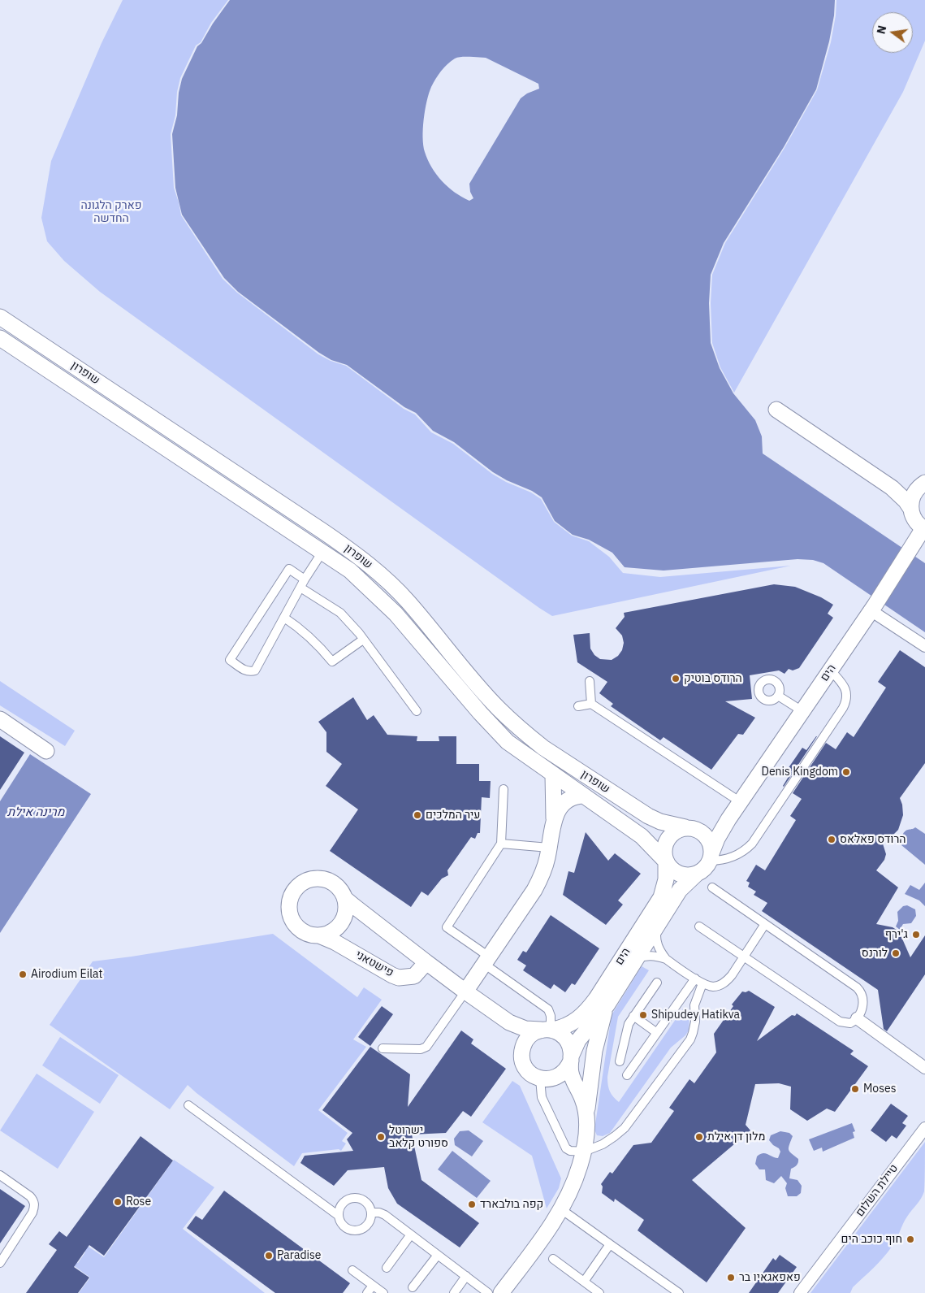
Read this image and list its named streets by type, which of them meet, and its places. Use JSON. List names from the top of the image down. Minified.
{"streets":{"street":["שופרון","הים","פישטאני","טיילת השלום"]},"crossings":[["שופרון","הים"]],"water":["מרינה אילת"],"parks":["פארק הלגונה החדשה"],"places":["הרודס בוטיק","Denis Kingdom","עיר המלכים","הרודס פאלאס","ג'ירף","לורנס","Airodium Eilat","Shipudey Hatikva","Moses","ישרוטל ספורט קלאב","מלון דן אילת","Rose","קפה בולבארד","חוף כוכב הים","Paradise","פאפאגאיו בר"],"north":"left"}
